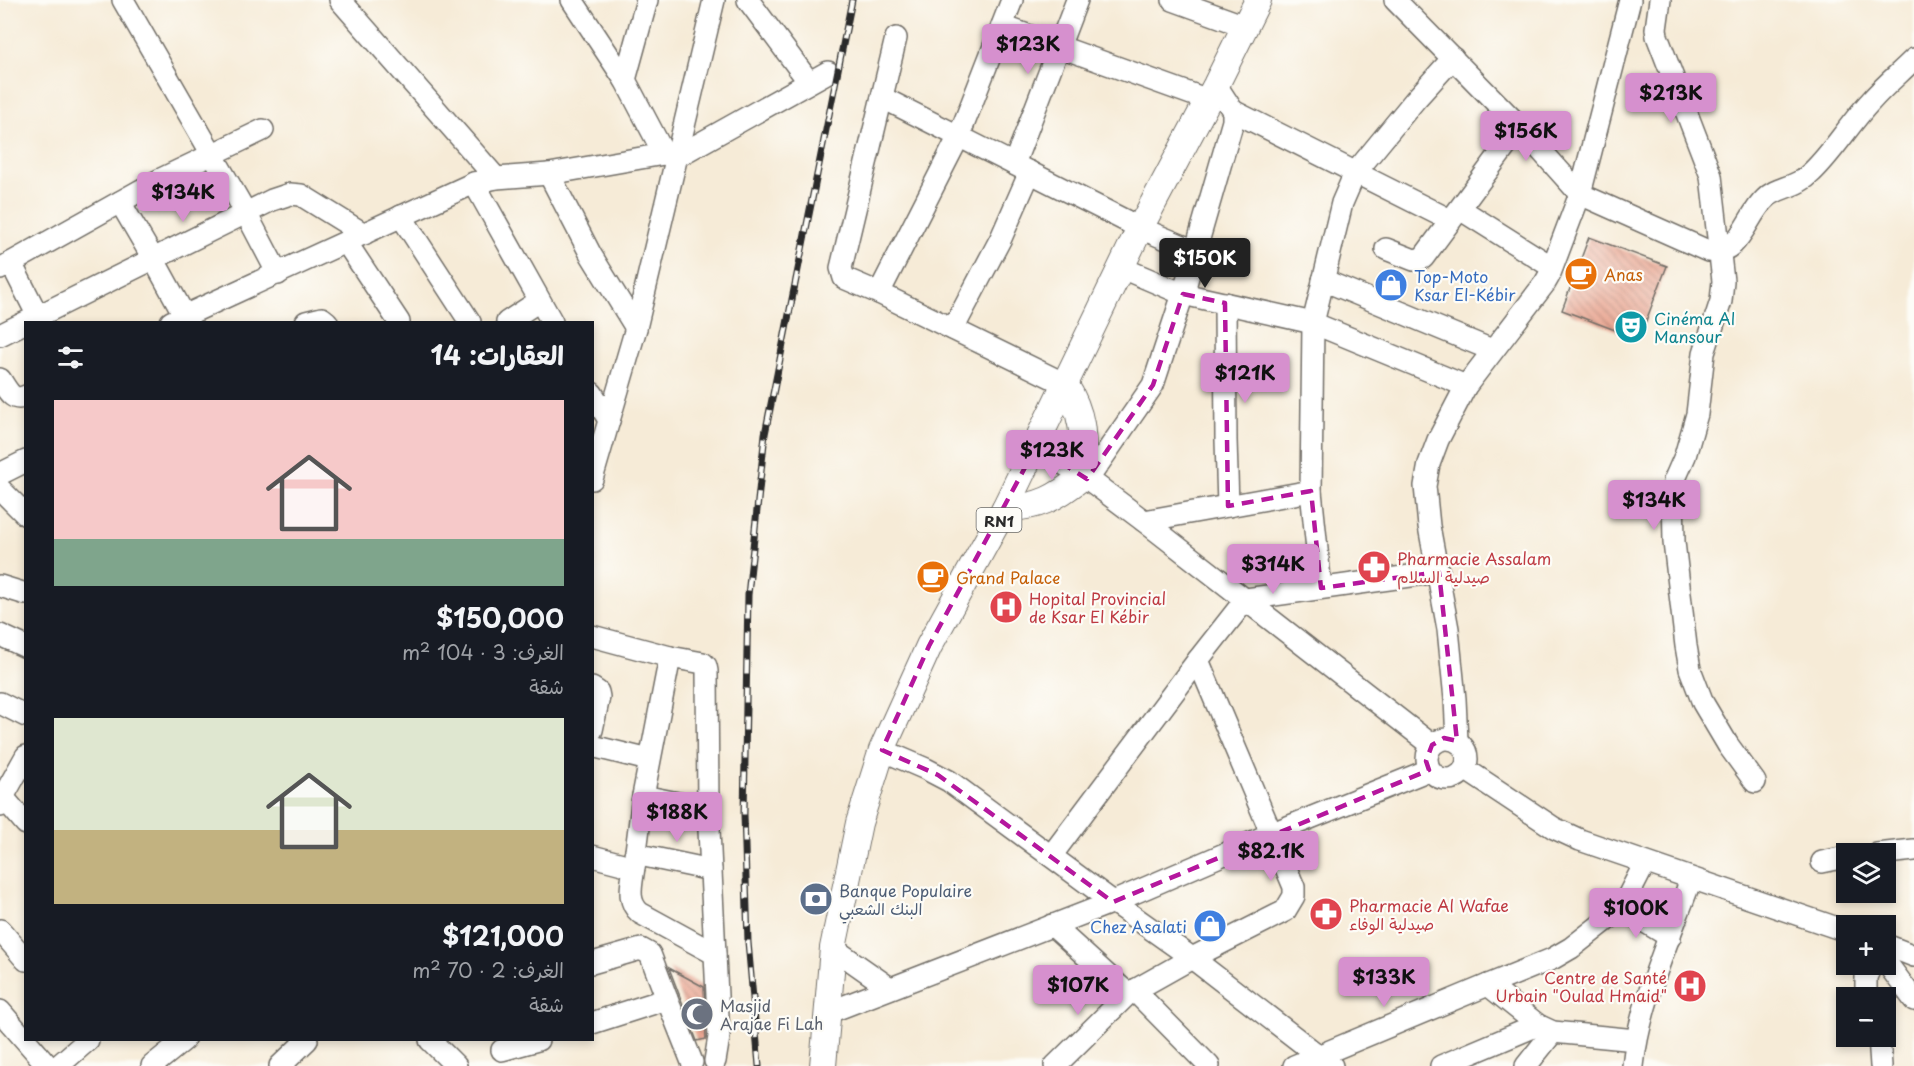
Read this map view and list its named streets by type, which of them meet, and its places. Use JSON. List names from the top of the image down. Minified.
{"streets":{"main road":["RN1"]},"places":{"cafe":["Anas","Grand Palace"],"shop":["Top-Moto Ksar El-Kébir","Chez Asalati"],"theatre":["Cinéma Al Mansour"],"pharmacy":["Pharmacie Assalam صيدلية السلام","Pharmacie Al Wafae صيدلية الوفاء"],"hospital":["Hopital Provincial de Ksar El Kébir","Centre de Santé Urbain \"Oulad Hmaid\""],"bank":["Banque Populaire البنك الشعبي"],"mosque":["Masjid Arajae Fi Lah"]},"page":{"price":["$123K","$213K","$156K","$134K","$150K","$121K","$123K","$134K","$314K","$188K","$82.1K","$100K","$133K","$107K"],"heading":"العقارات: 14","list":[{"name":"$150,000","note":"الغرف: 3 · 104 m² · شقة"},{"name":"$121,000","note":"الغرف: 2 · 70 m² · شقة"}],"map_buttons":["+","−"]}}
